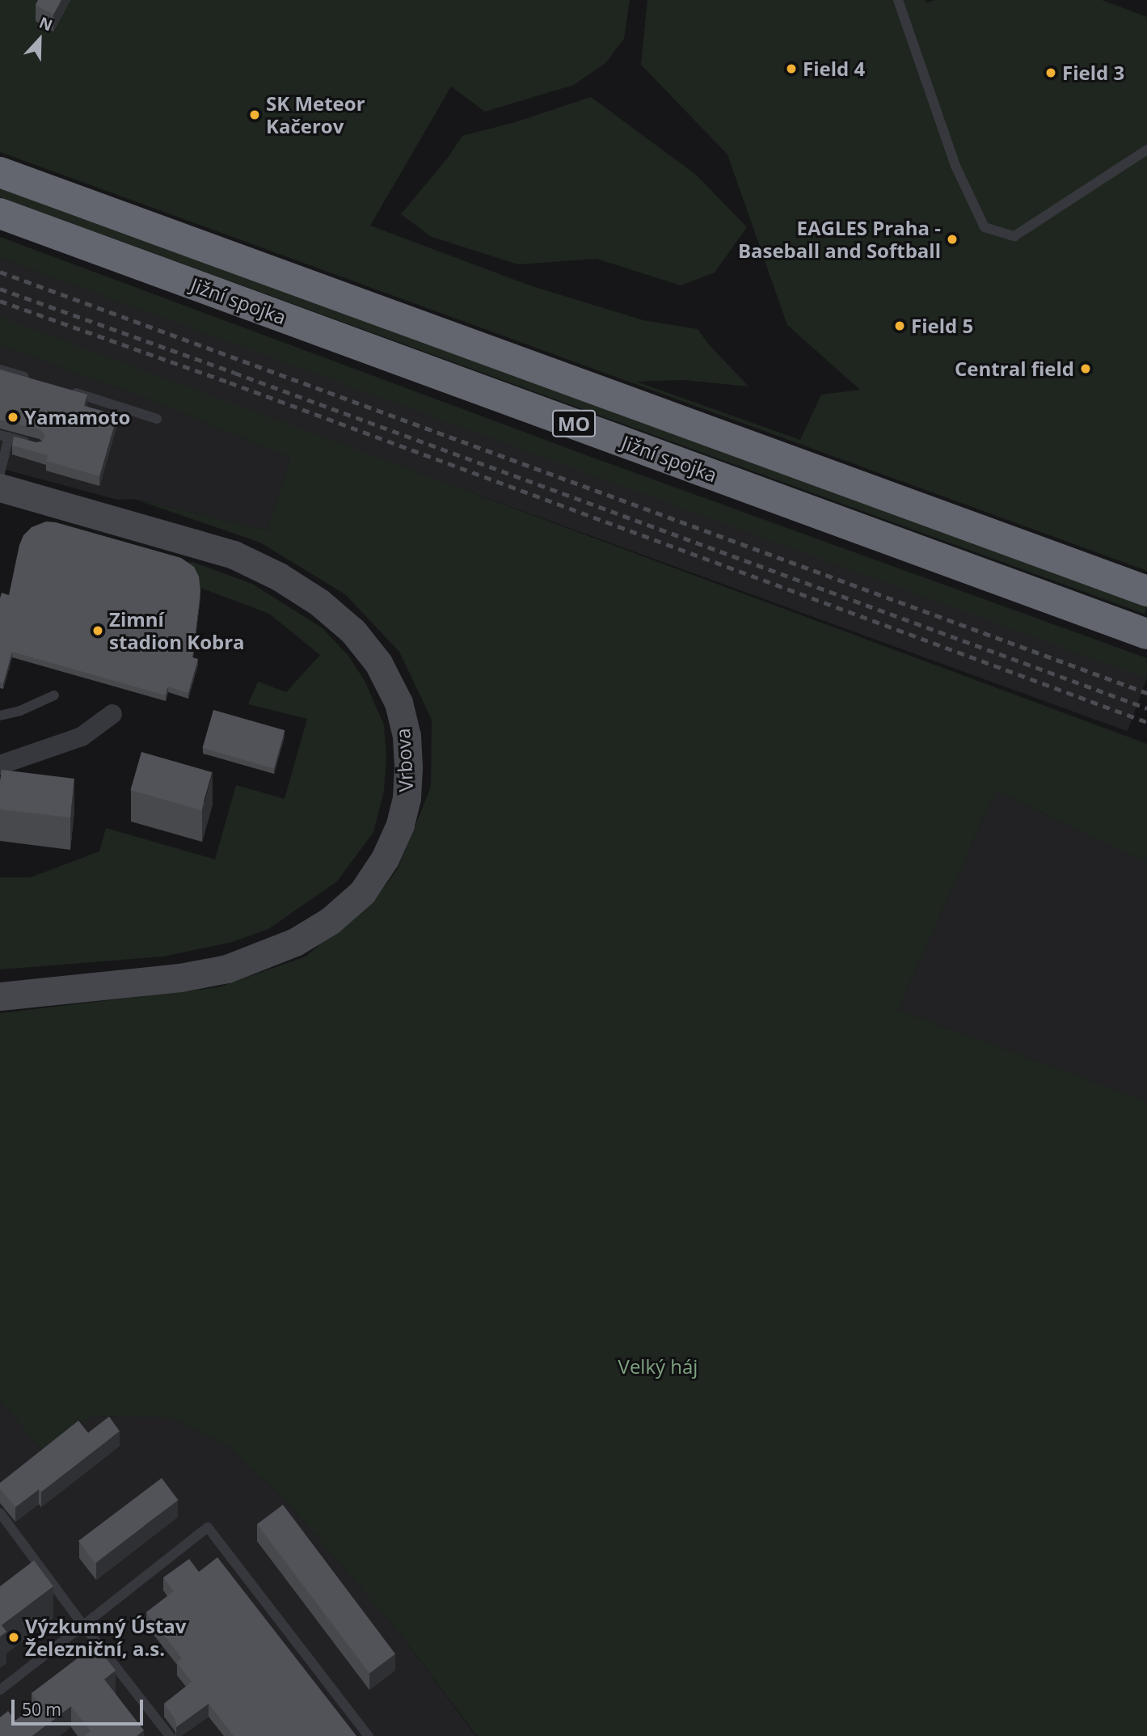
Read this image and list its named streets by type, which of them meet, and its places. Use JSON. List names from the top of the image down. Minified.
{"streets":{"highway":["Jižní spojka","MO"],"main road":["Vrbova"]},"parks":["Velký háj"],"places":["Field 4","Field 3","SK Meteor Kačerov","EAGLES Praha - Baseball and Softball","Field 5","Central field","Yamamoto","Zimní stadion Kobra","Výzkumný Ústav Železniční, a.s."],"scale_bar":"50 m","north":"top"}
